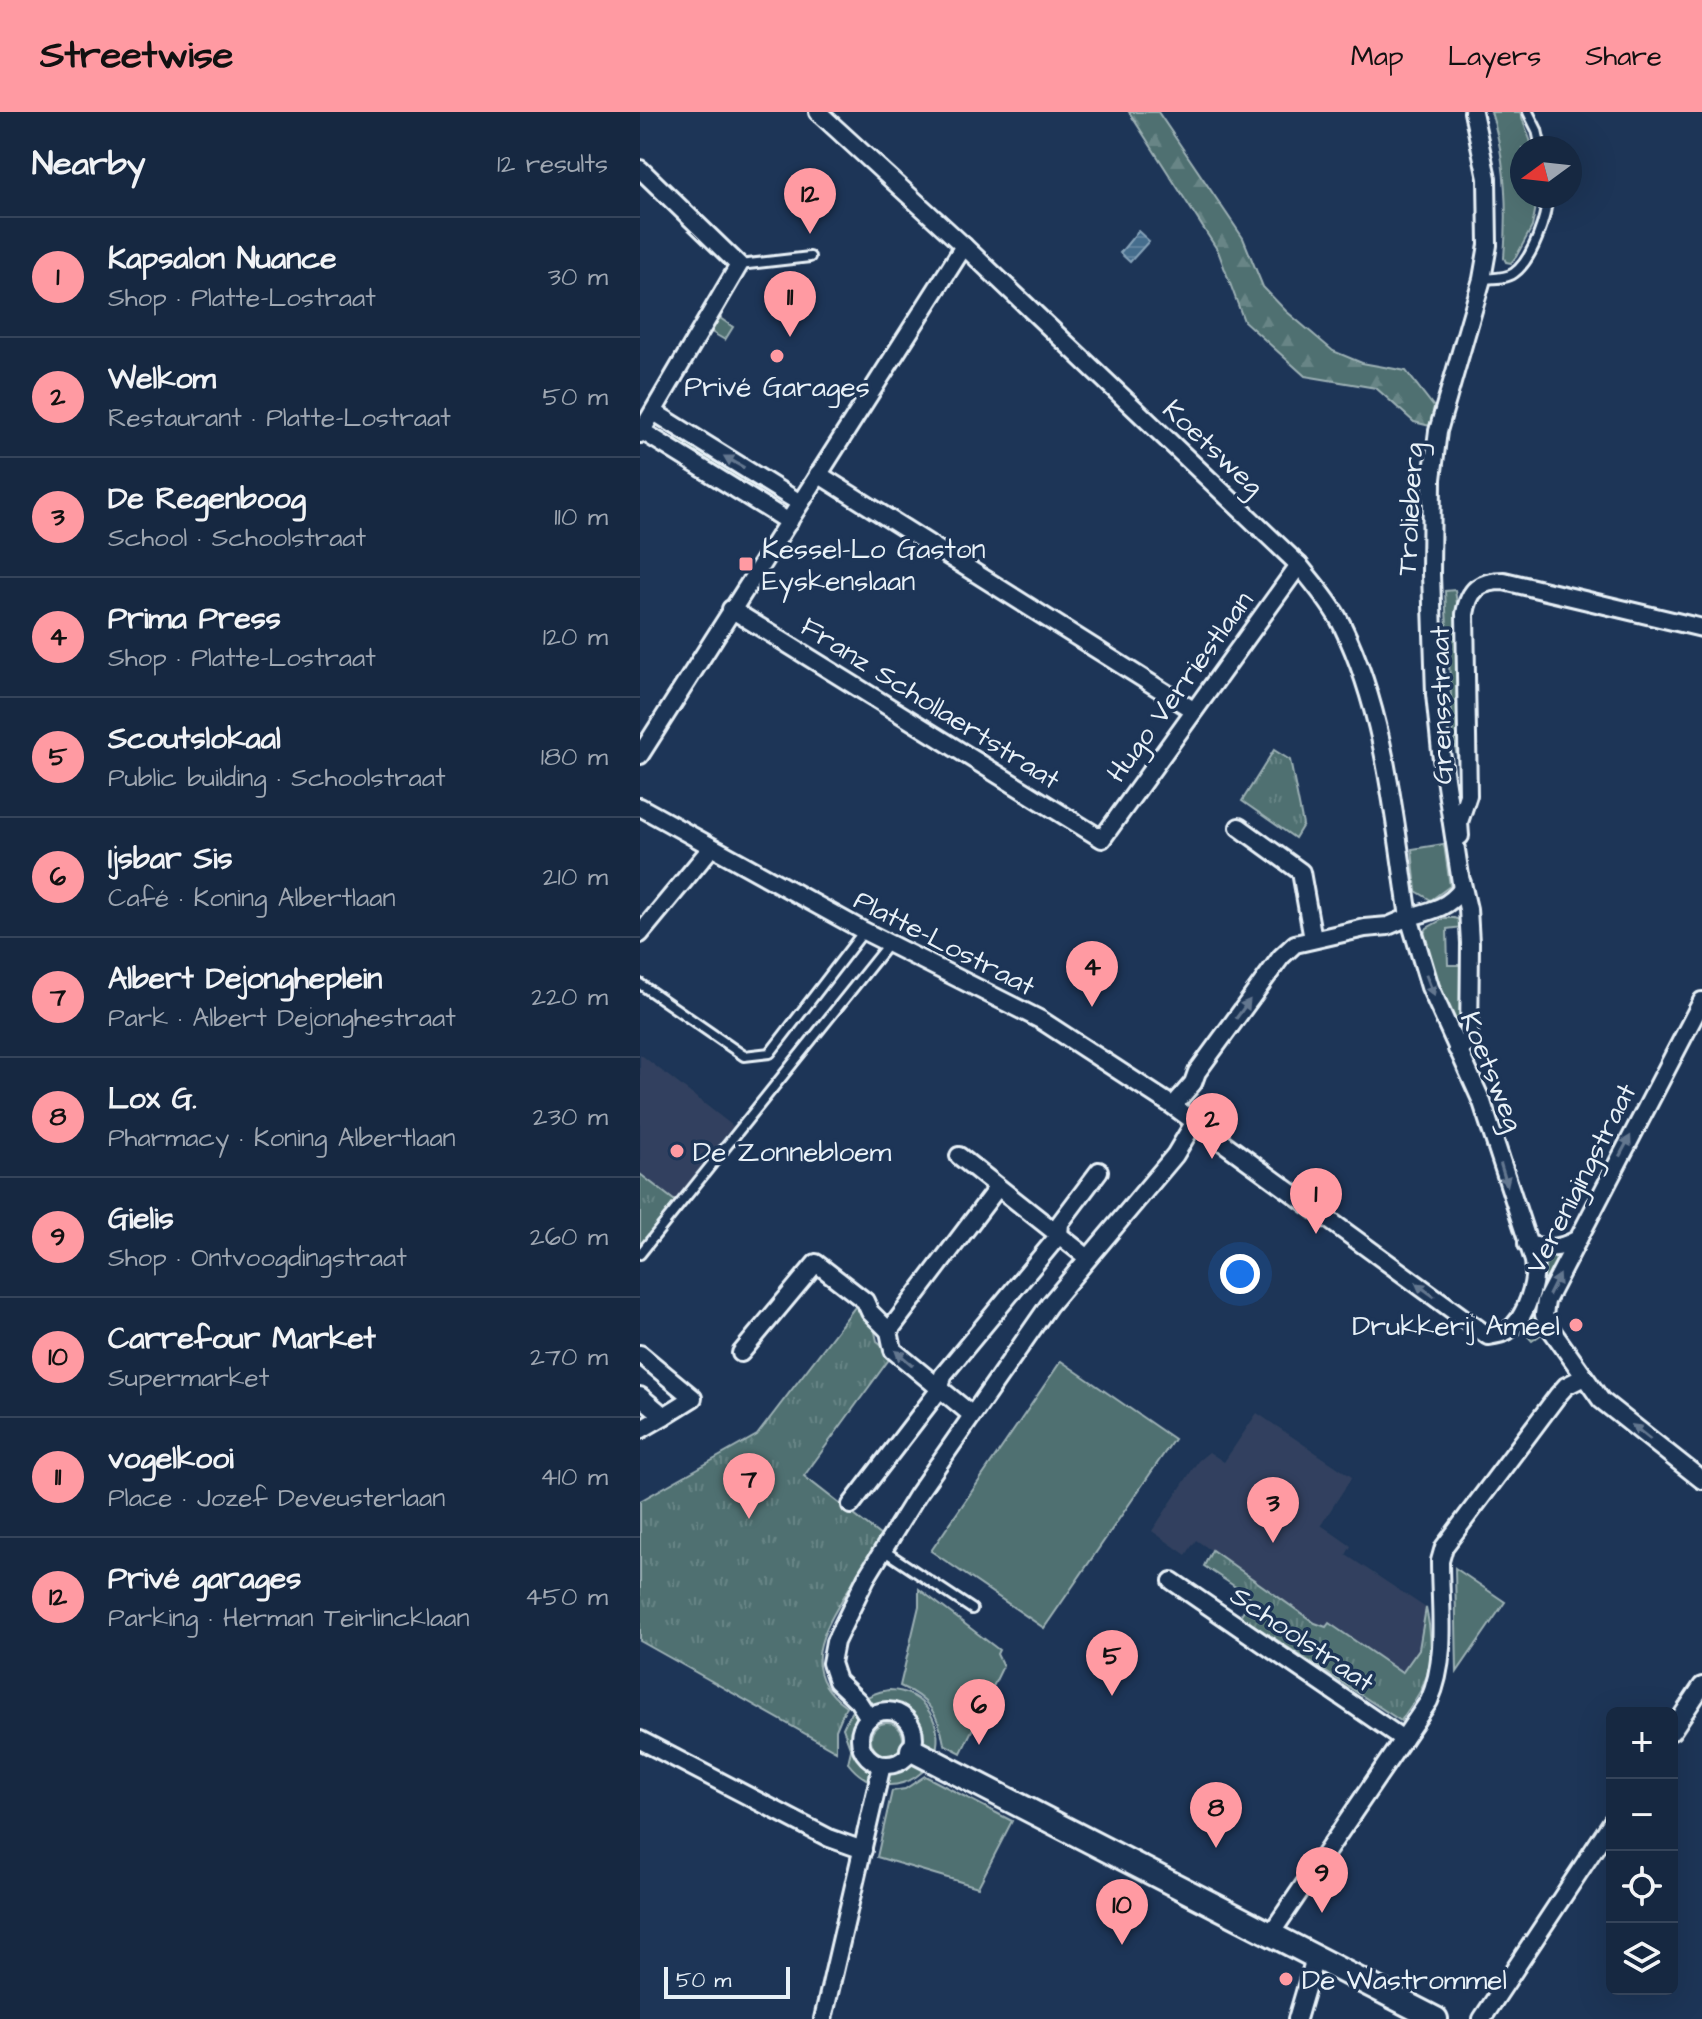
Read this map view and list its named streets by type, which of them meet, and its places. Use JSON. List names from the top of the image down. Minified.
{"streets":{"street":["Koetsweg","Trolieberg","Hugo Verriestlaan","Franz Schollaertstraat","Grensstraat","Platte-Lostraat","Verenigingstraat","Schoolstraat"]},"crossings":[["Koetsweg","Hugo Verriestlaan"],["Koetsweg","Grensstraat"],["Koetsweg","Platte-Lostraat"],["Trolieberg","Grensstraat"],["Hugo Verriestlaan","Franz Schollaertstraat"]],"one_way":["Platte-Lostraat","Verenigingstraat"],"places":{"other":["Privé Garages","De Zonnebloem","Drukkerij Ameel","De Wastrommel"],"transit":["Kessel-Lo Gaston Eyskenslaan"]},"scale_bar":"50 m","north":"left","page":{"header":"Streetwise","nav":["Map","Layers","Share"],"heading":["Nearby","12 results"],"pins":["12","11","4","2","1","7","3","5","6","8","9","10"],"list":[{"mark":"1","name":"Kapsalon Nuance","note":"Shop · Platte-Lostraat","value":"30 m"},{"mark":"2","name":"Welkom","note":"Restaurant · Platte-Lostraat","value":"50 m"},{"mark":"3","name":"De Regenboog","note":"School · Schoolstraat","value":"110 m"},{"mark":"4","name":"Prima Press","note":"Shop · Platte-Lostraat","value":"120 m"},{"mark":"5","name":"Scoutslokaal","note":"Public building · Schoolstraat","value":"180 m"},{"mark":"6","name":"Ijsbar Sis","note":"Café · Koning Albertlaan","value":"210 m"},{"mark":"7","name":"Albert Dejongheplein","note":"Park · Albert Dejonghestraat","value":"220 m"},{"mark":"8","name":"Lox G.","note":"Pharmacy · Koning Albertlaan","value":"230 m"},{"mark":"9","name":"Gielis","note":"Shop · Ontvoogdingstraat","value":"260 m"},{"mark":"10","name":"Carrefour Market","note":"Supermarket","value":"270 m"},{"mark":"11","name":"vogelkooi","note":"Place · Jozef Deveusterlaan","value":"410 m"},{"mark":"12","name":"Privé garages","note":"Parking · Herman Teirlincklaan","value":"450 m"}],"map_buttons":["+","−"],"scale":"50 m"}}
